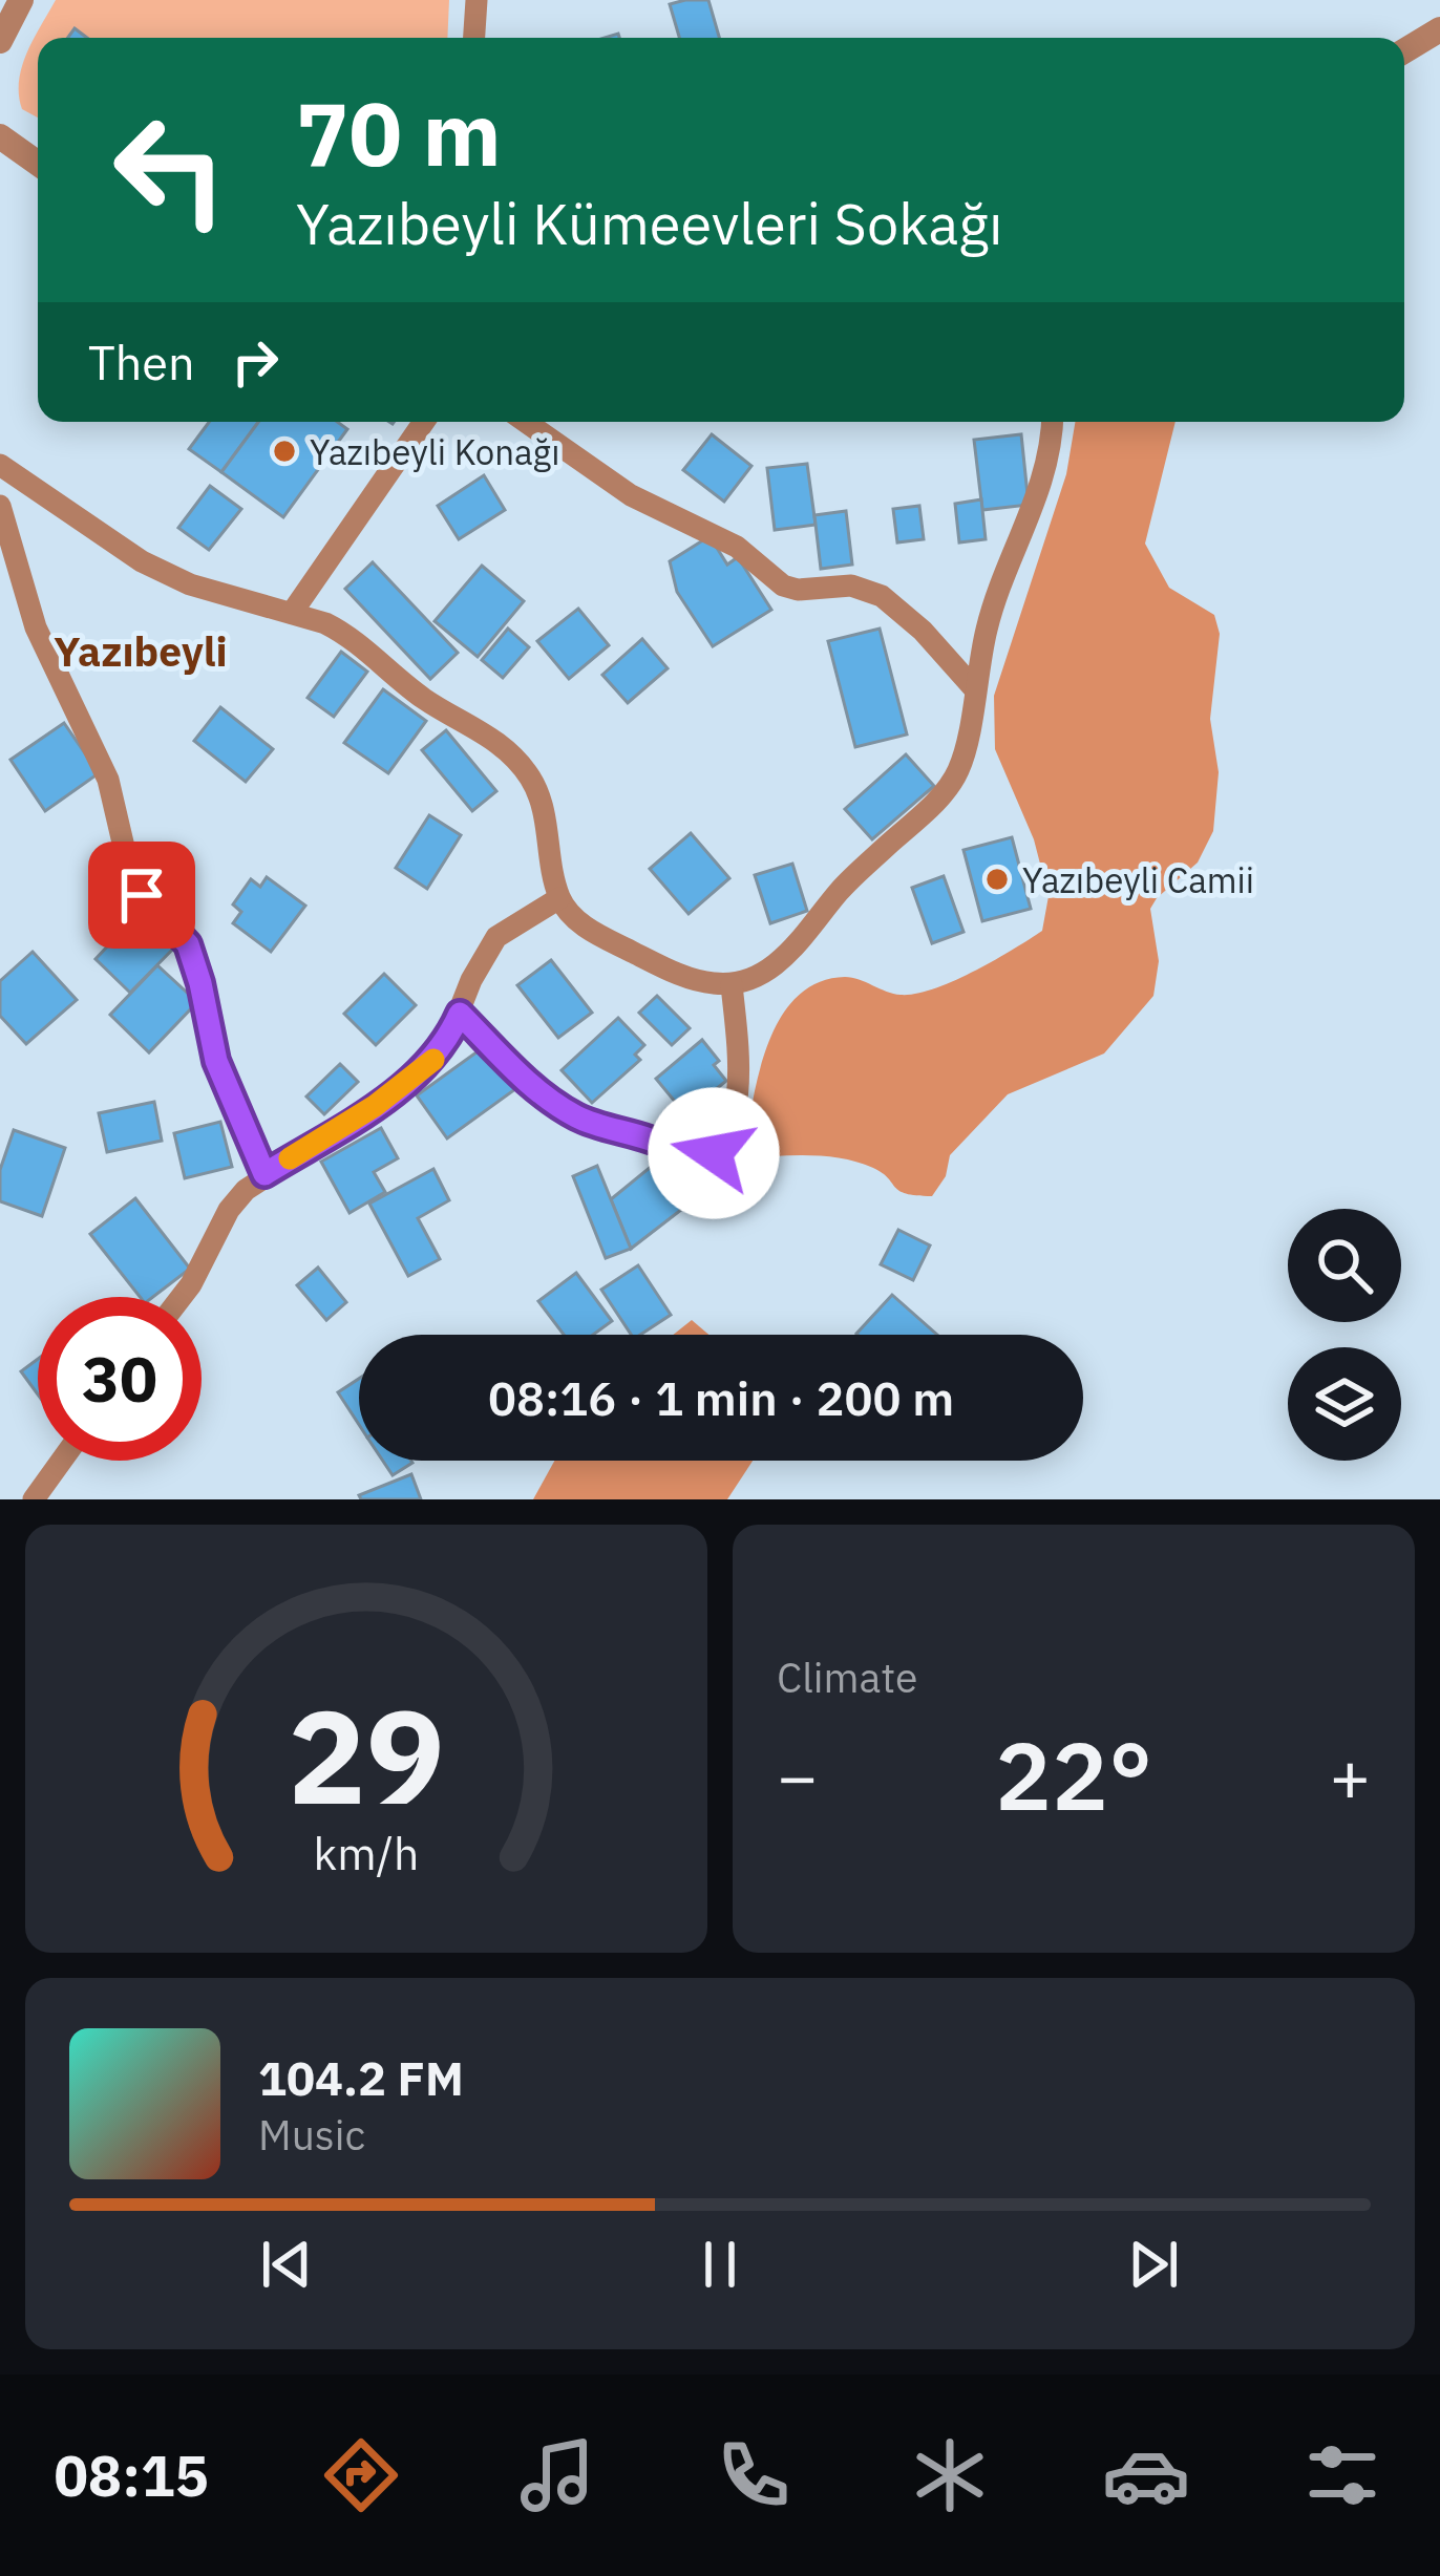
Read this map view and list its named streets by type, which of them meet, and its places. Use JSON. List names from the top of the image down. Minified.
{"districts":["Yazıbeyli"],"places":["Yazıbeyli Konağı","Yazıbeyli Camii"],"page":{"turn":["70 m","Yazıbeyli Kümeevleri Sokağı"],"then":"Then","limit":"30","trip":"08:16 · 1 min · 200 m","tile":"Climate","heat":["−","22°","+"],"song":["104.2 FM","Music"],"tabs":"08:15","gauge":["29","km/h"]}}
